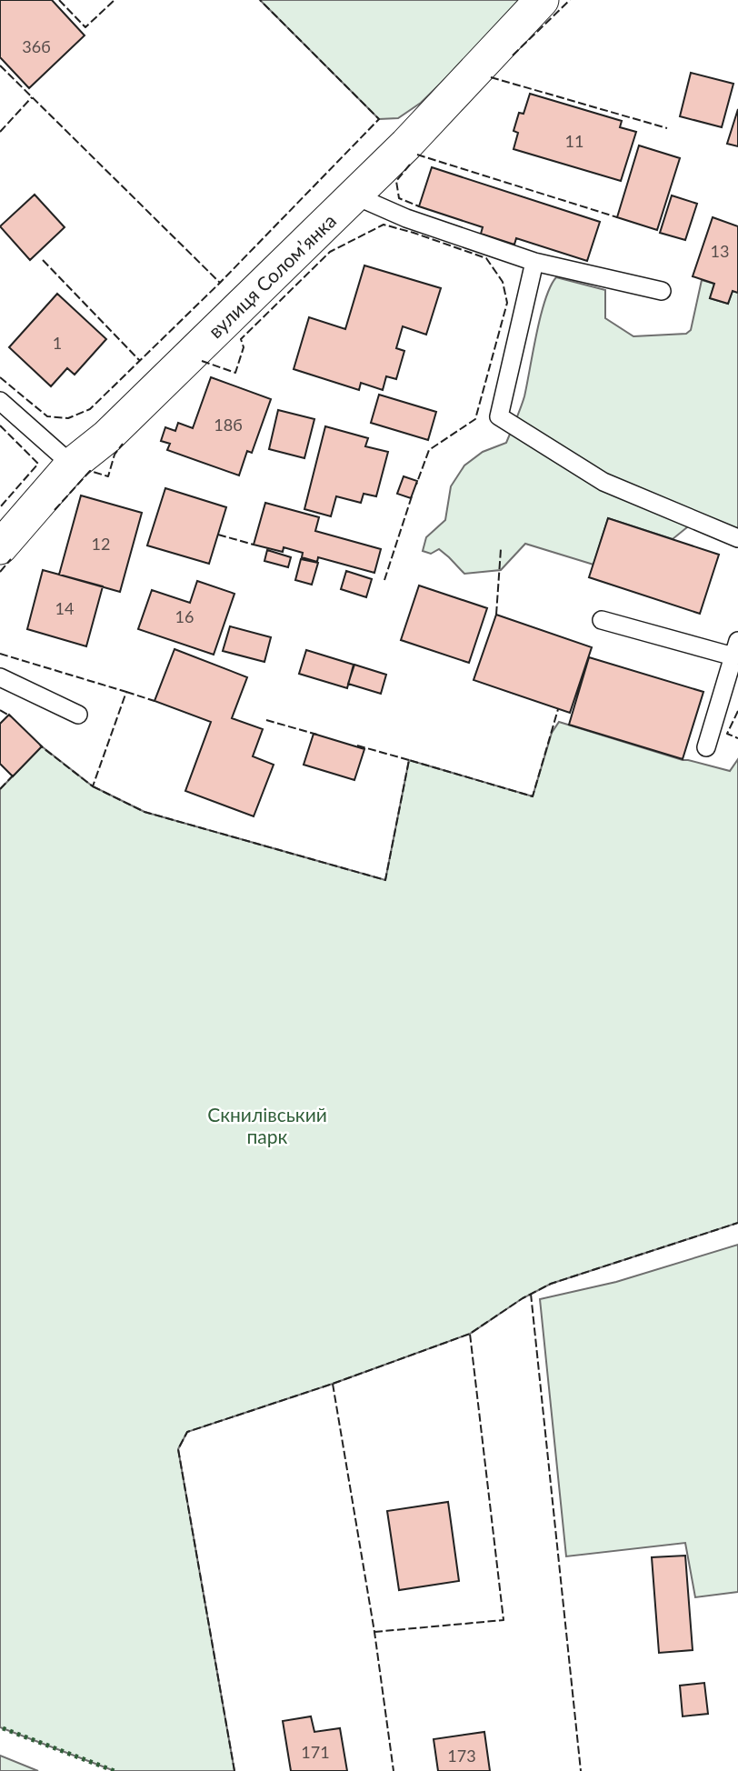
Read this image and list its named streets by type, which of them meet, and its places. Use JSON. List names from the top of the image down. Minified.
{"streets":{"street":["вулиця Соломʼянка"]},"parks":["Скнилівський парк"],"house_numbers":["36б","11","13","1","18б","12","14","16","171","173"]}
